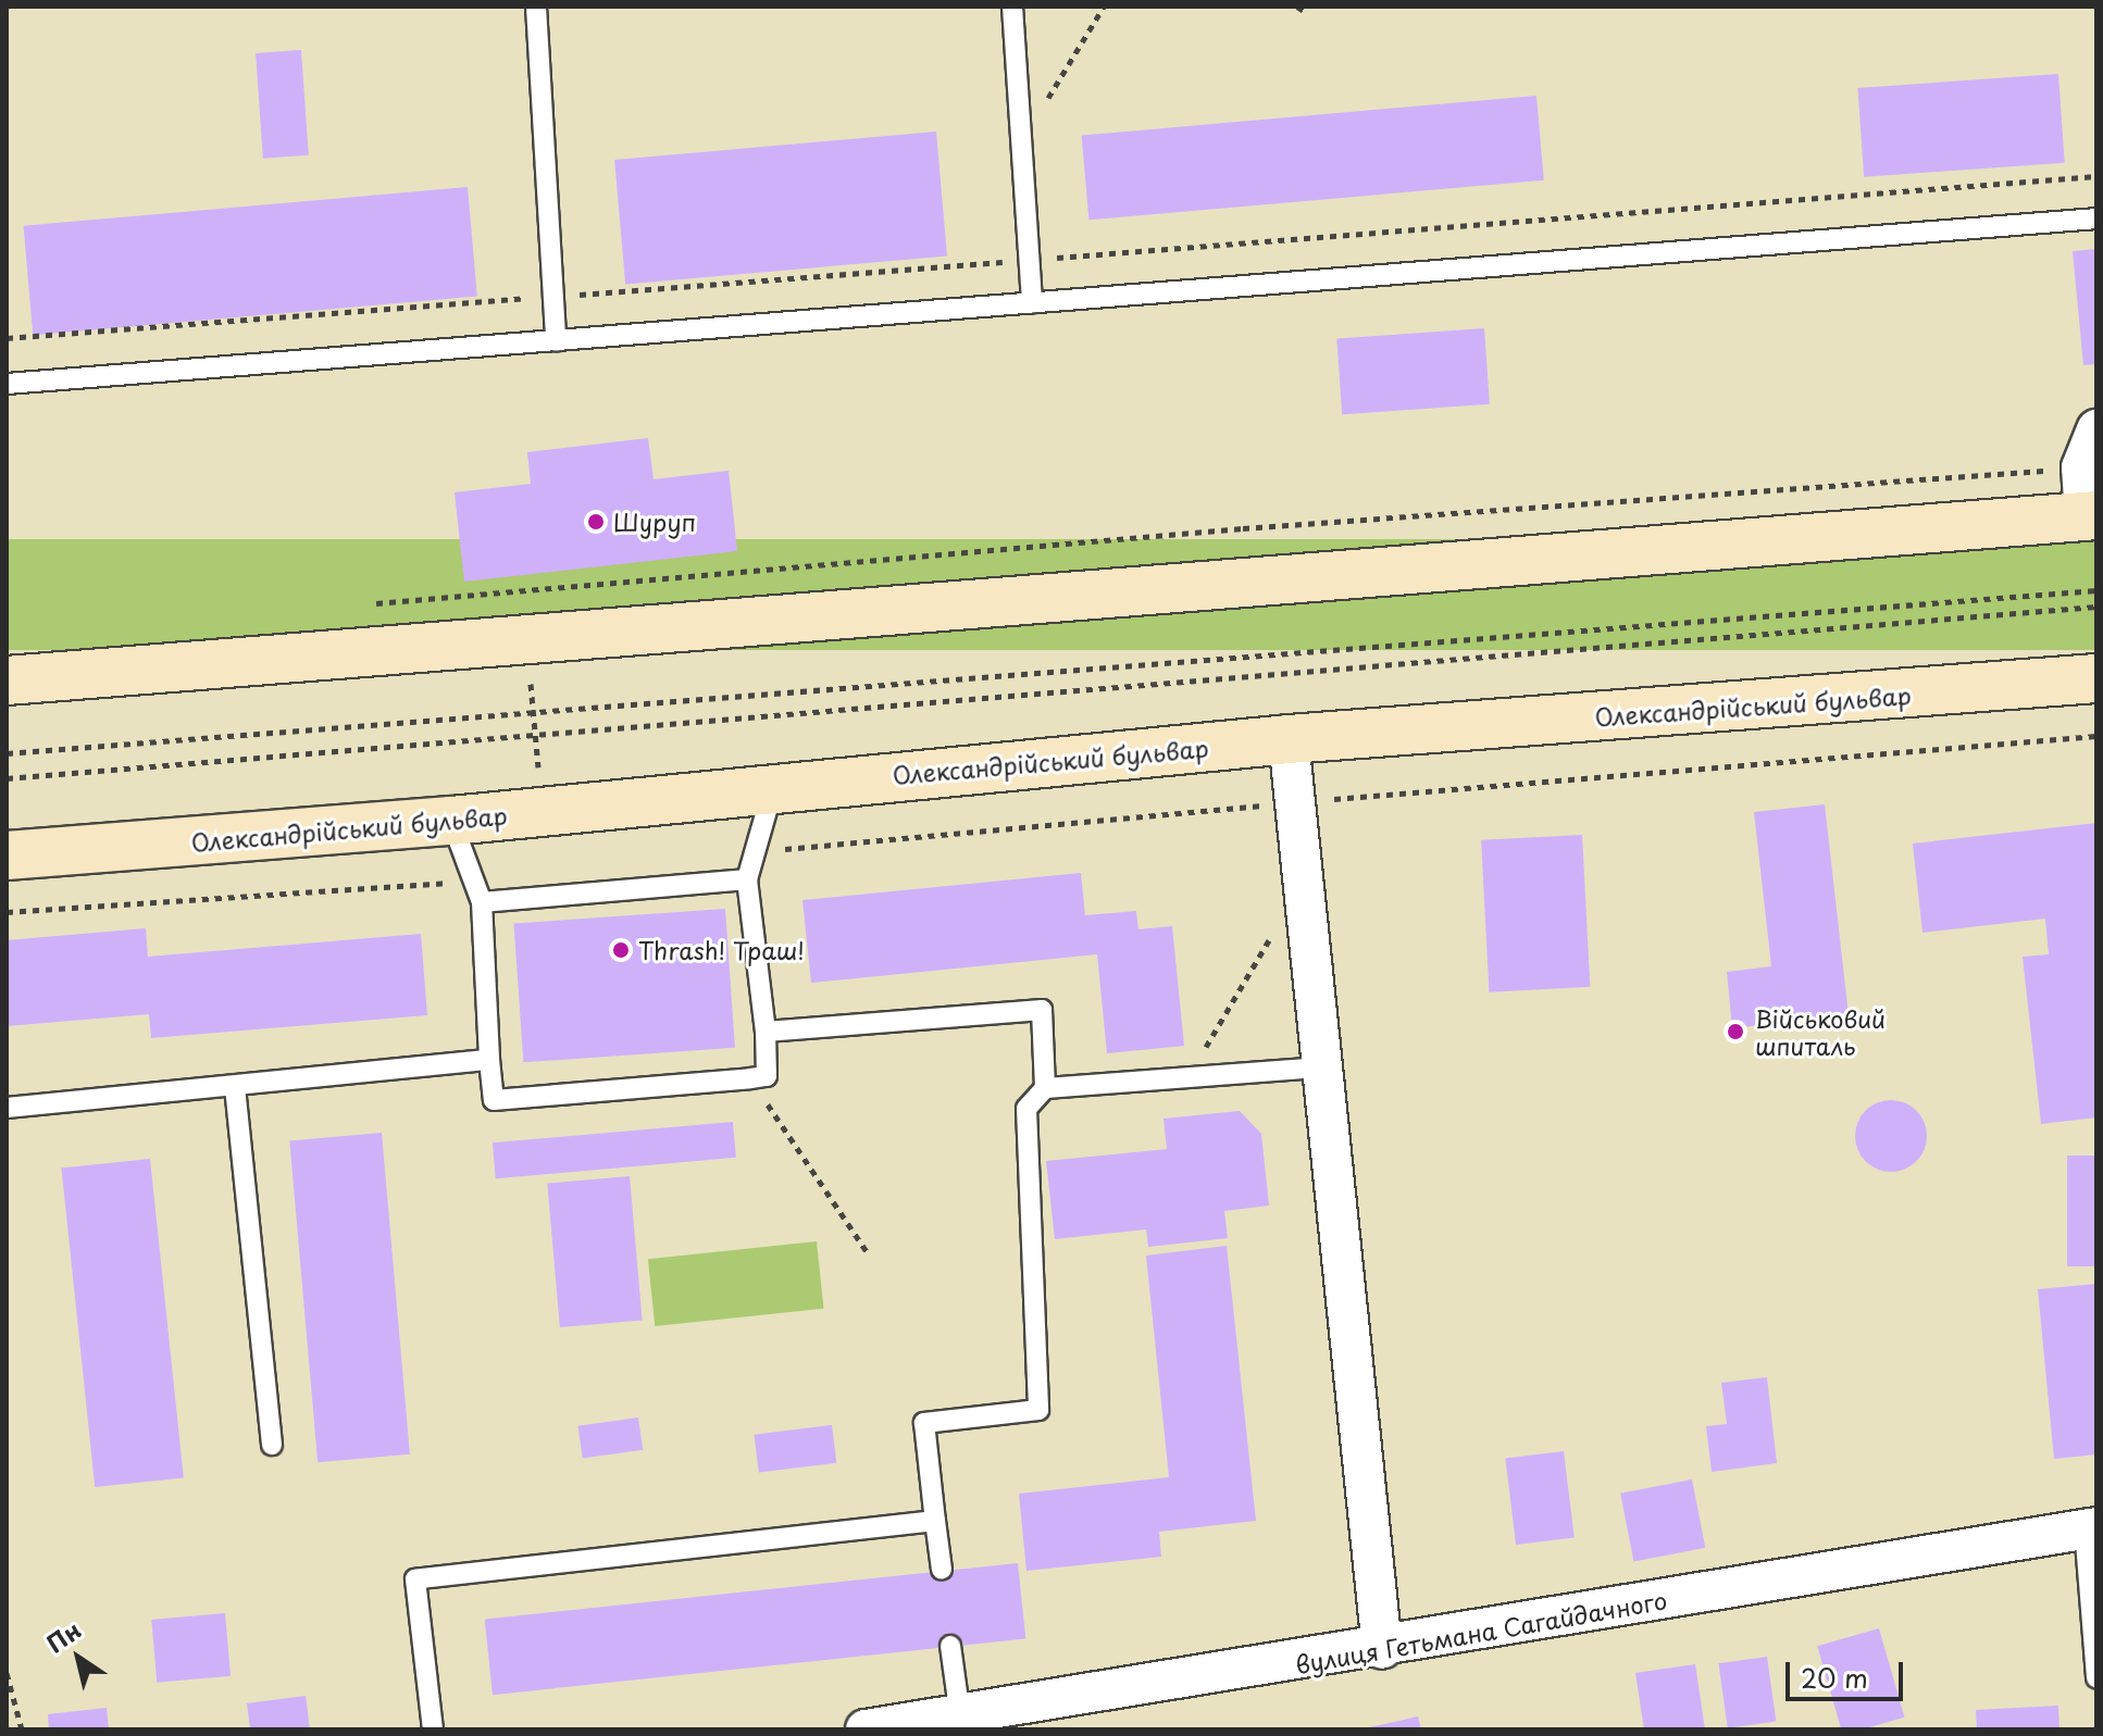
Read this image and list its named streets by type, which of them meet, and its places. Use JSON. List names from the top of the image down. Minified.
{"streets":{"main road":["Олександрійський бульвар"],"street":["вулиця Гетьмана Сагайдачного"]},"places":["Шуруп","Thrash! Траш!","Військовий шпиталь"],"scale_bar":"20 m","north":"top left"}
